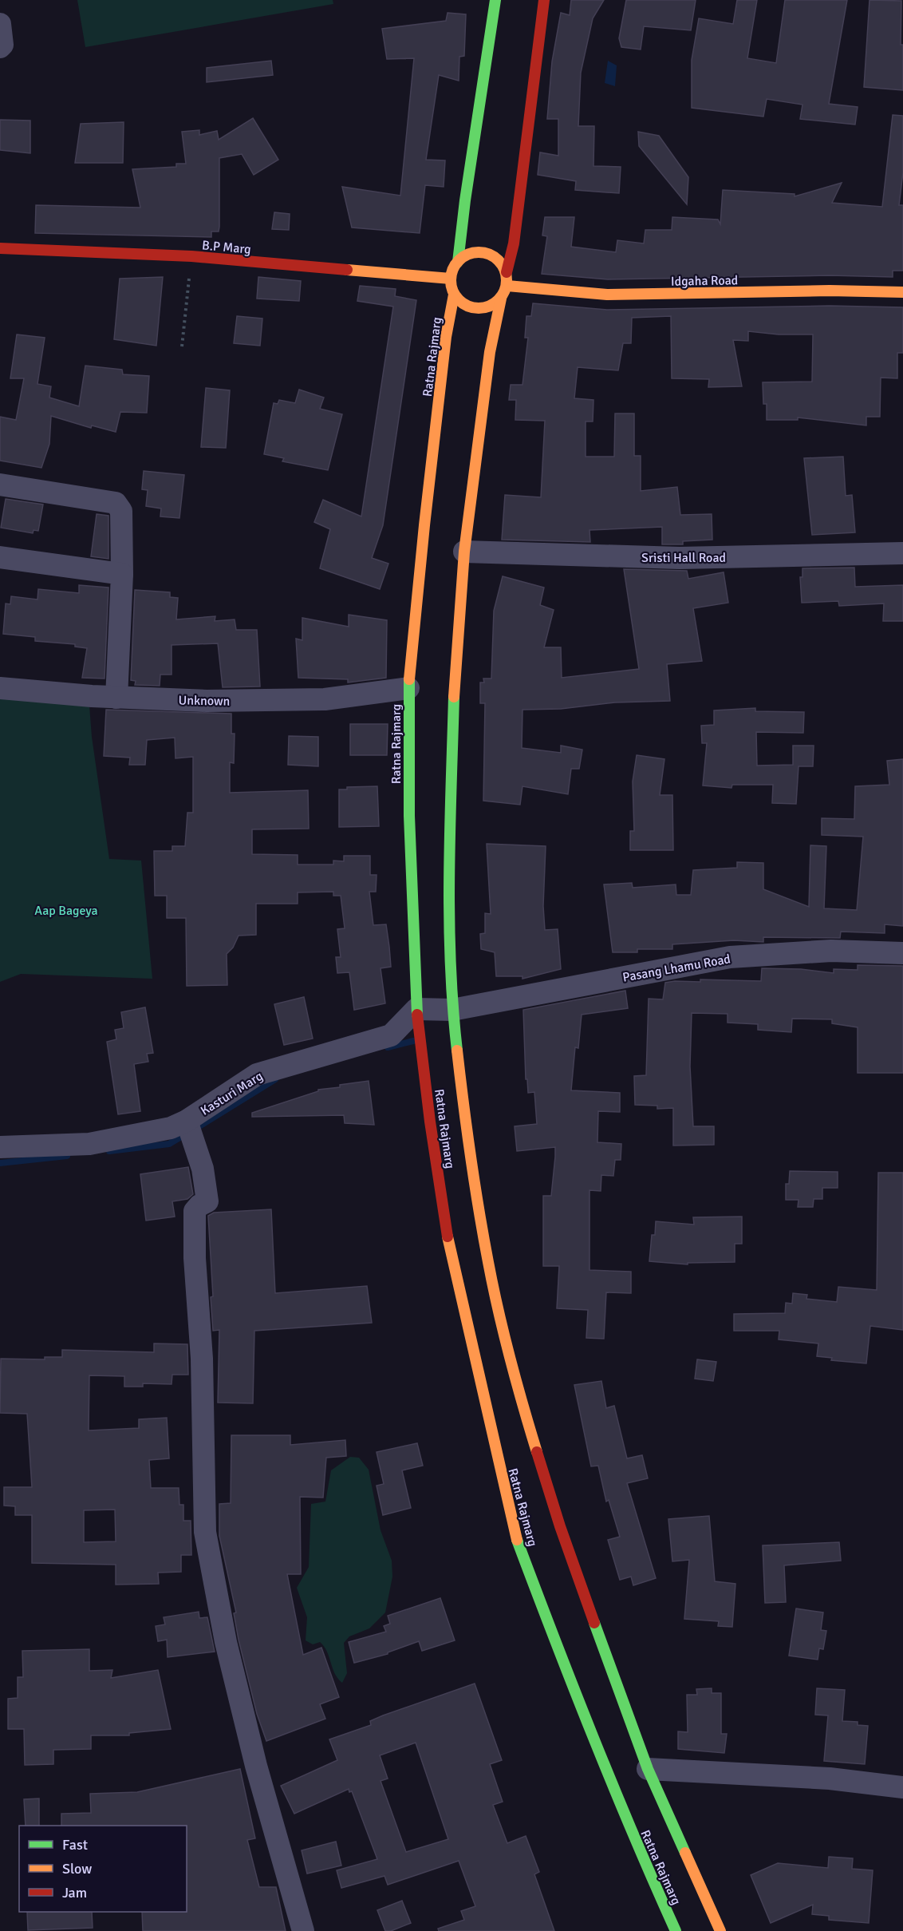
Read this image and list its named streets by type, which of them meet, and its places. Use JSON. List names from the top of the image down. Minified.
{"streets":{"main road":["B.P Marg","Idgaha Road","Ratna Rajmarg"],"street":["Sristi Hall Road","Unknown","Pasang Lhamu Road","Kasturi Marg"]},"crossings":[["B.P Marg","Idgaha Road"],["B.P Marg","Ratna Rajmarg"],["Idgaha Road","Ratna Rajmarg"],["Ratna Rajmarg","Sristi Hall Road"],["Ratna Rajmarg","Unknown"],["Ratna Rajmarg","Pasang Lhamu Road"],["Ratna Rajmarg","Kasturi Marg"]],"parks":["Aap Bageya"],"legend":["Fast","Slow","Jam"]}
